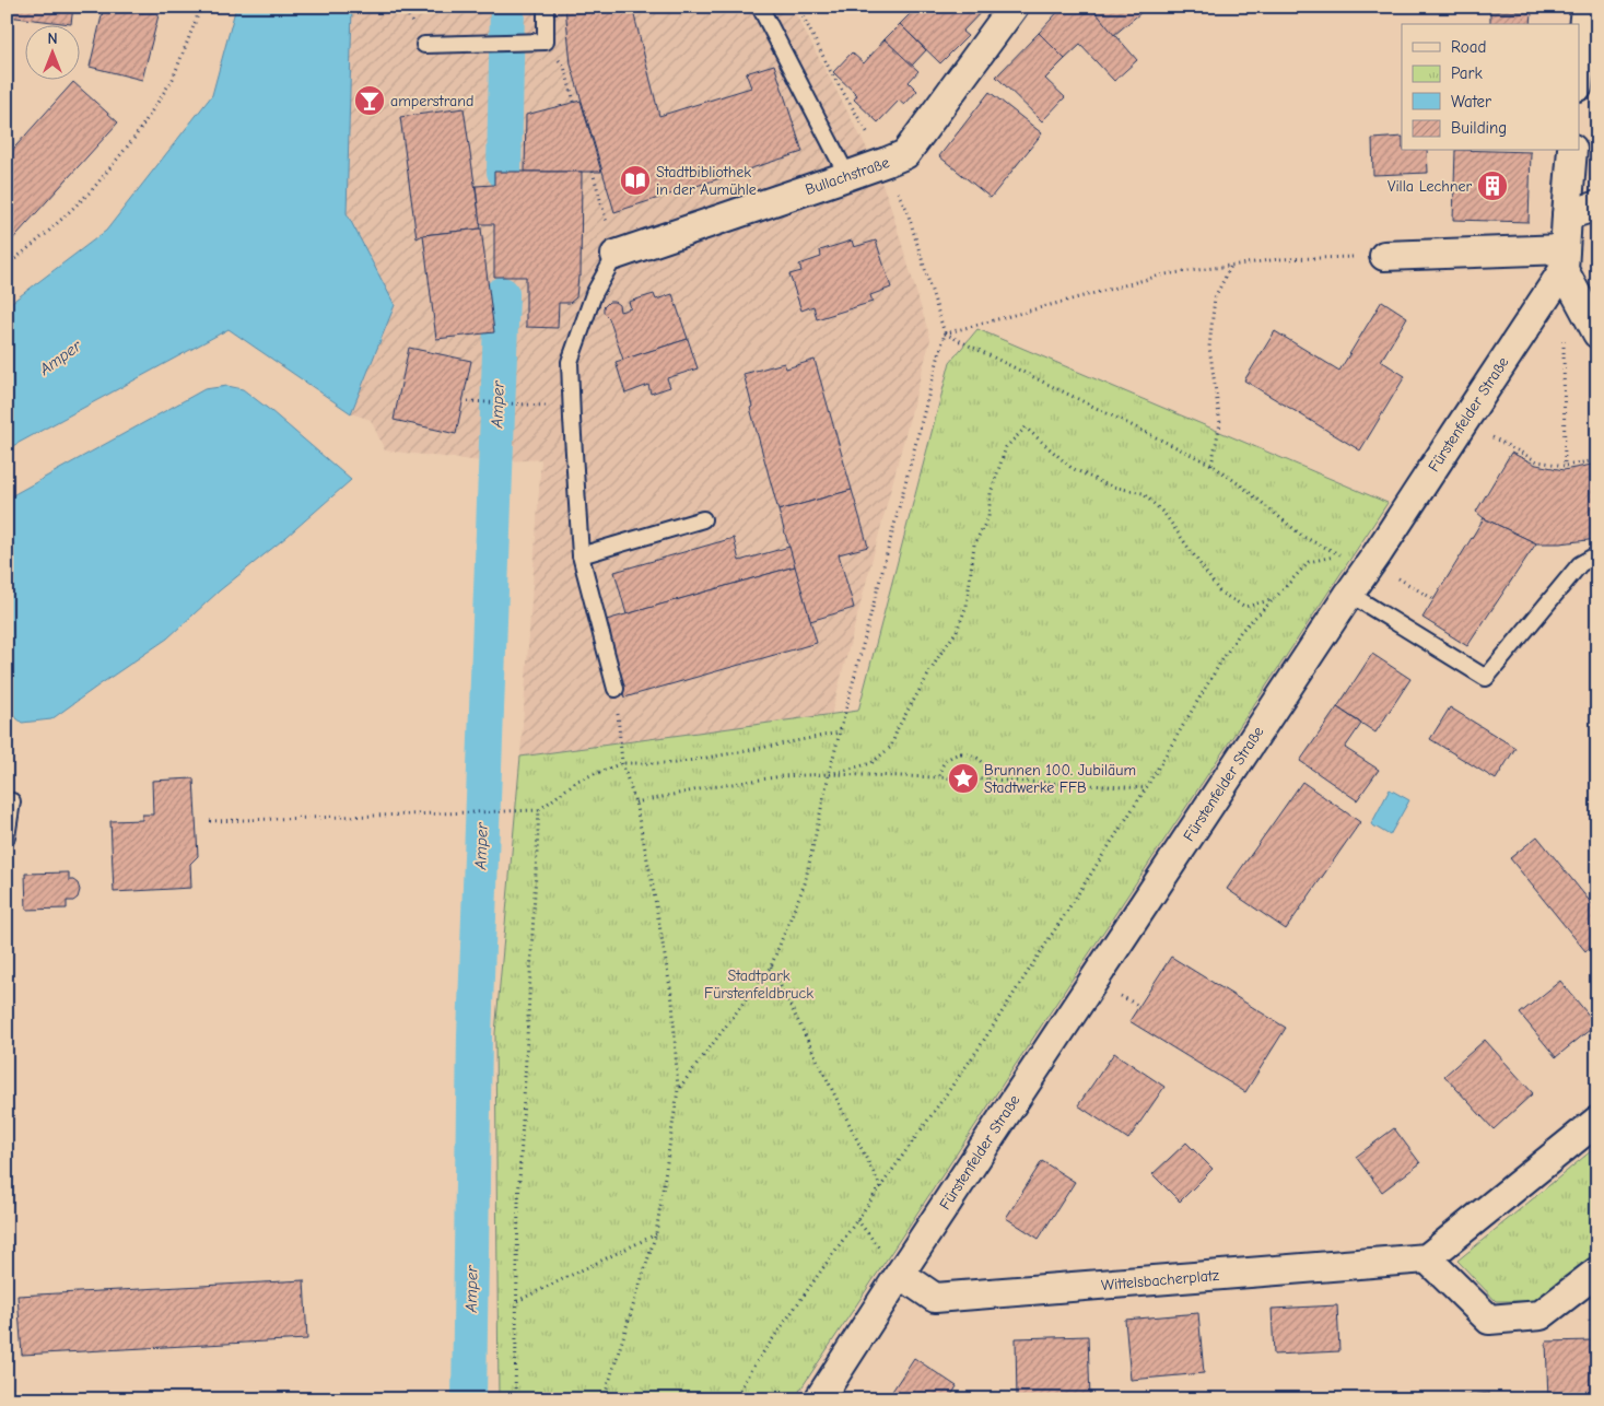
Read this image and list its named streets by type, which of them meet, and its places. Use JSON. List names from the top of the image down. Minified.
{"streets":{"street":["Bullachstraße","Fürstenfelder Straße","Wittelsbacherplatz"]},"crossings":[["Fürstenfelder Straße","Wittelsbacherplatz"]],"water":["Amper"],"parks":["Stadtpark Fürstenfeldbruck"],"places":{"bar":["amperstrand"],"library":["Stadtbibliothek in der Aumühle"],"building":["Villa Lechner"],"place":["Brunnen 100. Jubiläum Stadtwerke FFB"]},"legend":["Road","Park","Water","Building"],"north":"top"}
